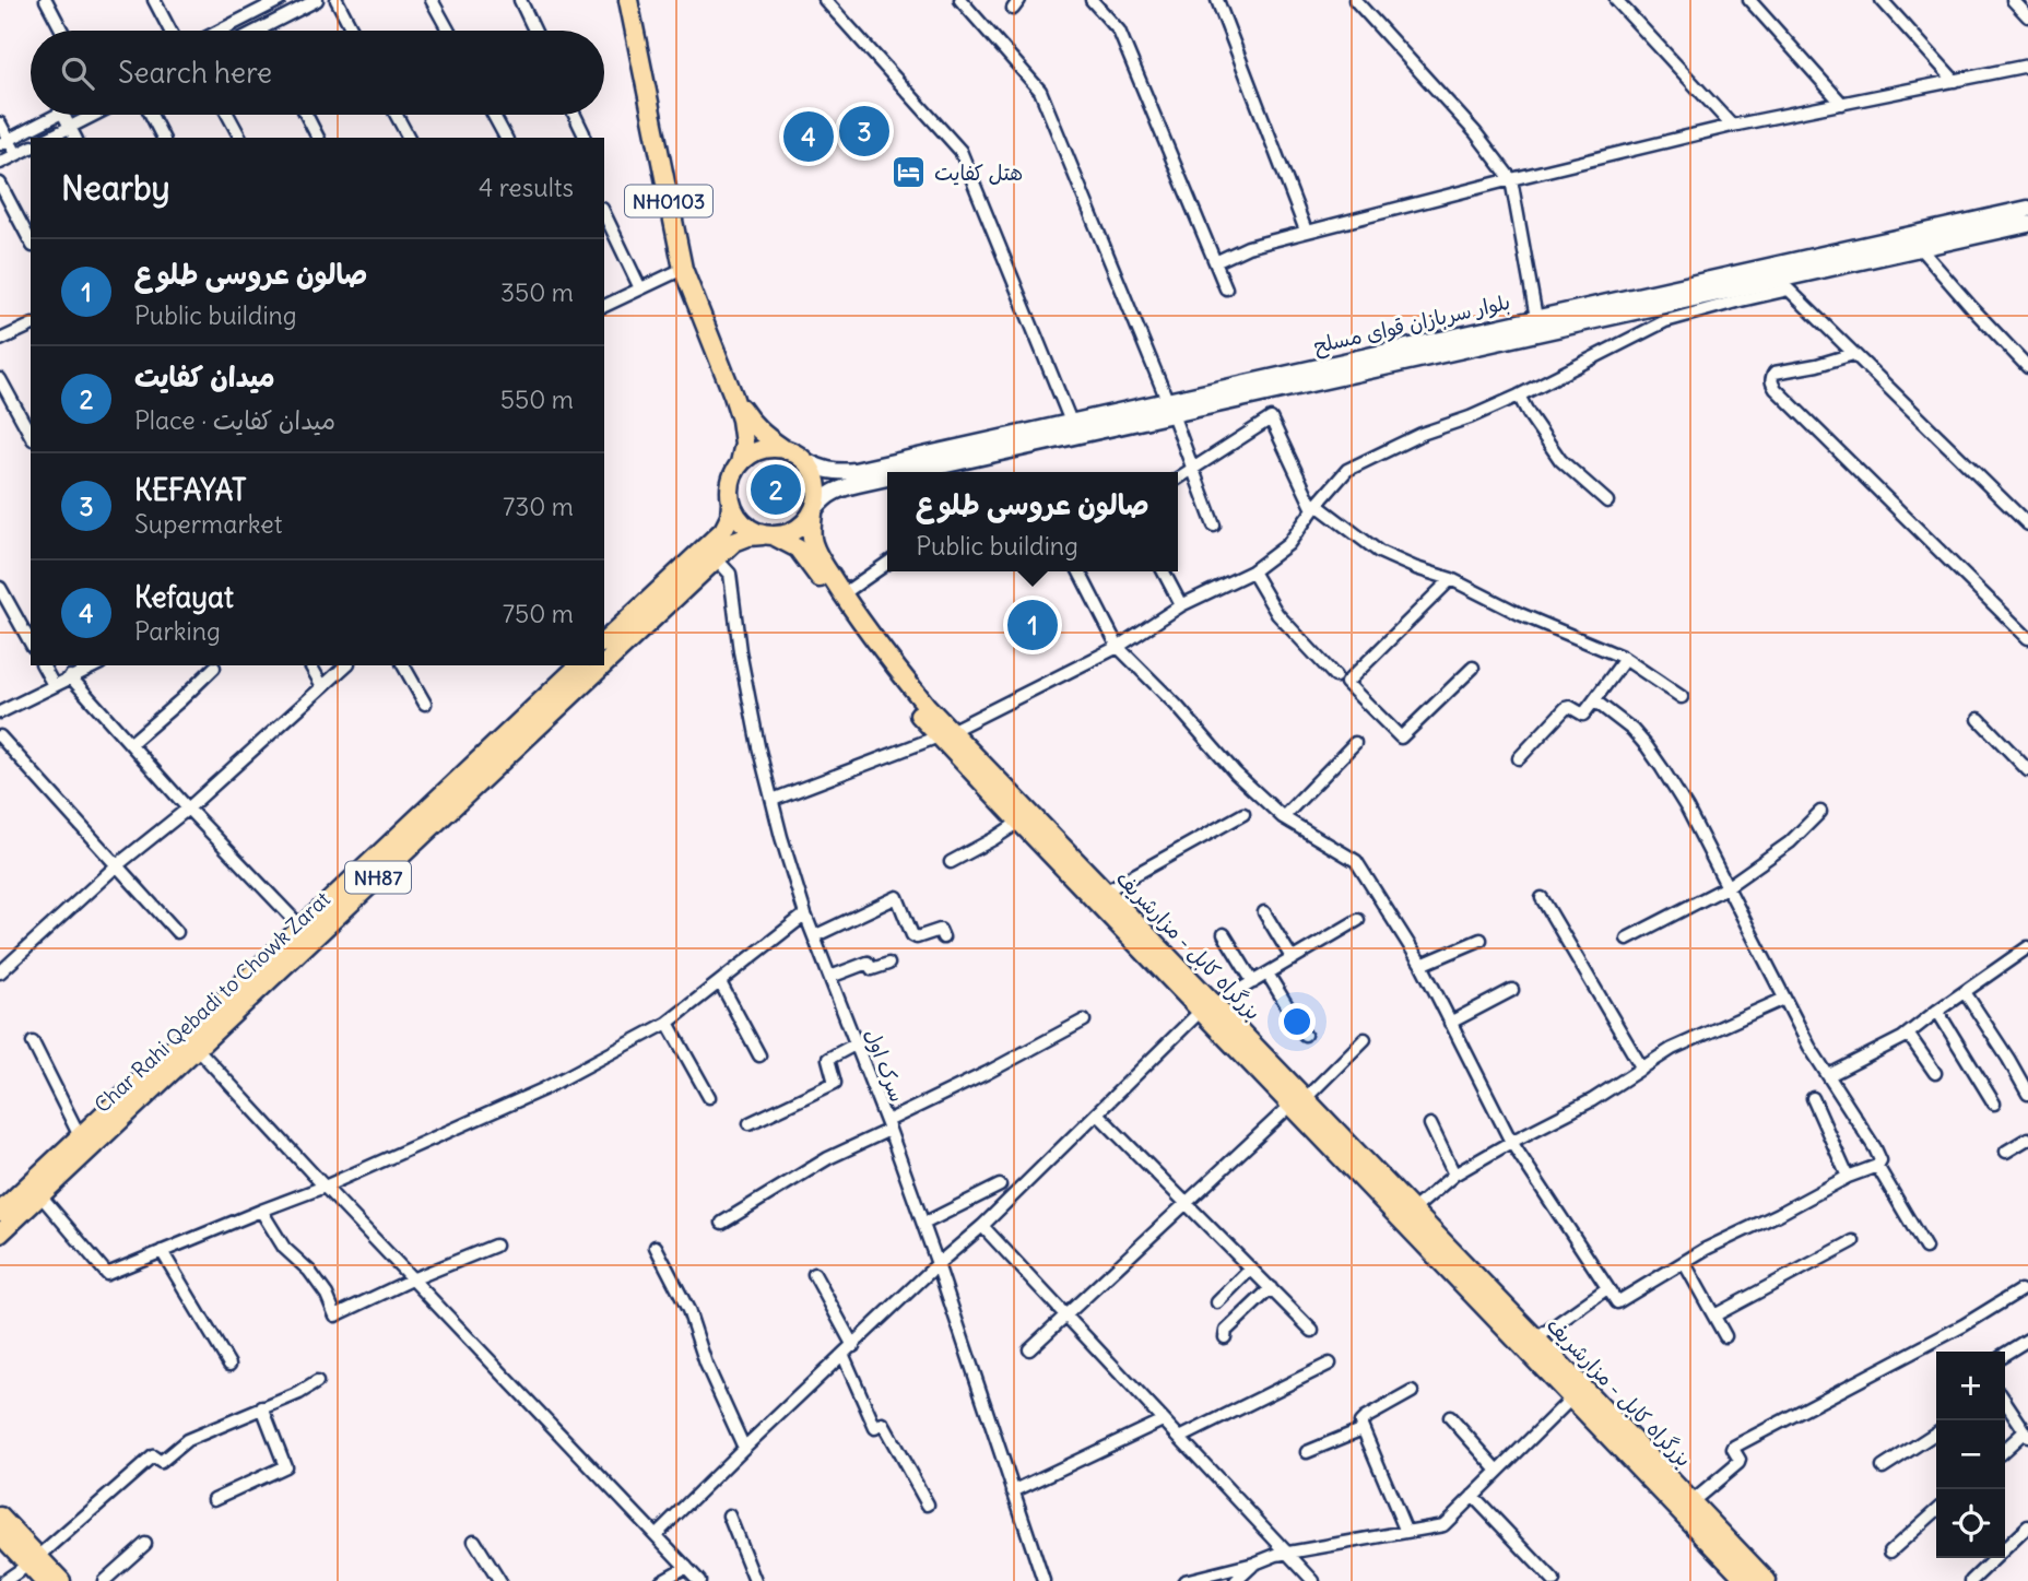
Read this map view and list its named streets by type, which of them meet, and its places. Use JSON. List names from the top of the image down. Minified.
{"streets":{"main road":["NH0103","بلوار سربازان قوای مسلح","NH87","بزرگراه کابل - مزارشریف","Char Rahi Qebadi to Chowk Zarat"],"street":["سرک اول"]},"crossings":[["NH0103","بلوار سربازان قوای مسلح"],["NH0103","بزرگراه کابل - مزارشریف"],["NH0103","Char Rahi Qebadi to Chowk Zarat"],["بلوار سربازان قوای مسلح","بزرگراه کابل - مزارشریف"],["بلوار سربازان قوای مسلح","Char Rahi Qebadi to Chowk Zarat"],["بزرگراه کابل - مزارشریف","Char Rahi Qebadi to Chowk Zarat"],["Char Rahi Qebadi to Chowk Zarat","سرک اول"]],"places":{"hotel":["هتل کفایت"]},"page":{"search":"Search here","pins":["3","4","2","1"],"heading":["Nearby","4 results"],"list":[{"mark":"1","name":"صالون عروسی طلوع","note":"Public building","value":"350 m"},{"mark":"2","name":"میدان کفایت","note":"Place · میدان کفایت","value":"550 m"},{"mark":"3","name":"KEFAYAT","note":"Supermarket","value":"730 m"},{"mark":"4","name":"Kefayat","note":"Parking","value":"750 m"}],"popup":["صالون عروسی طلوع","Public building"],"map_buttons":["+","−"]}}
